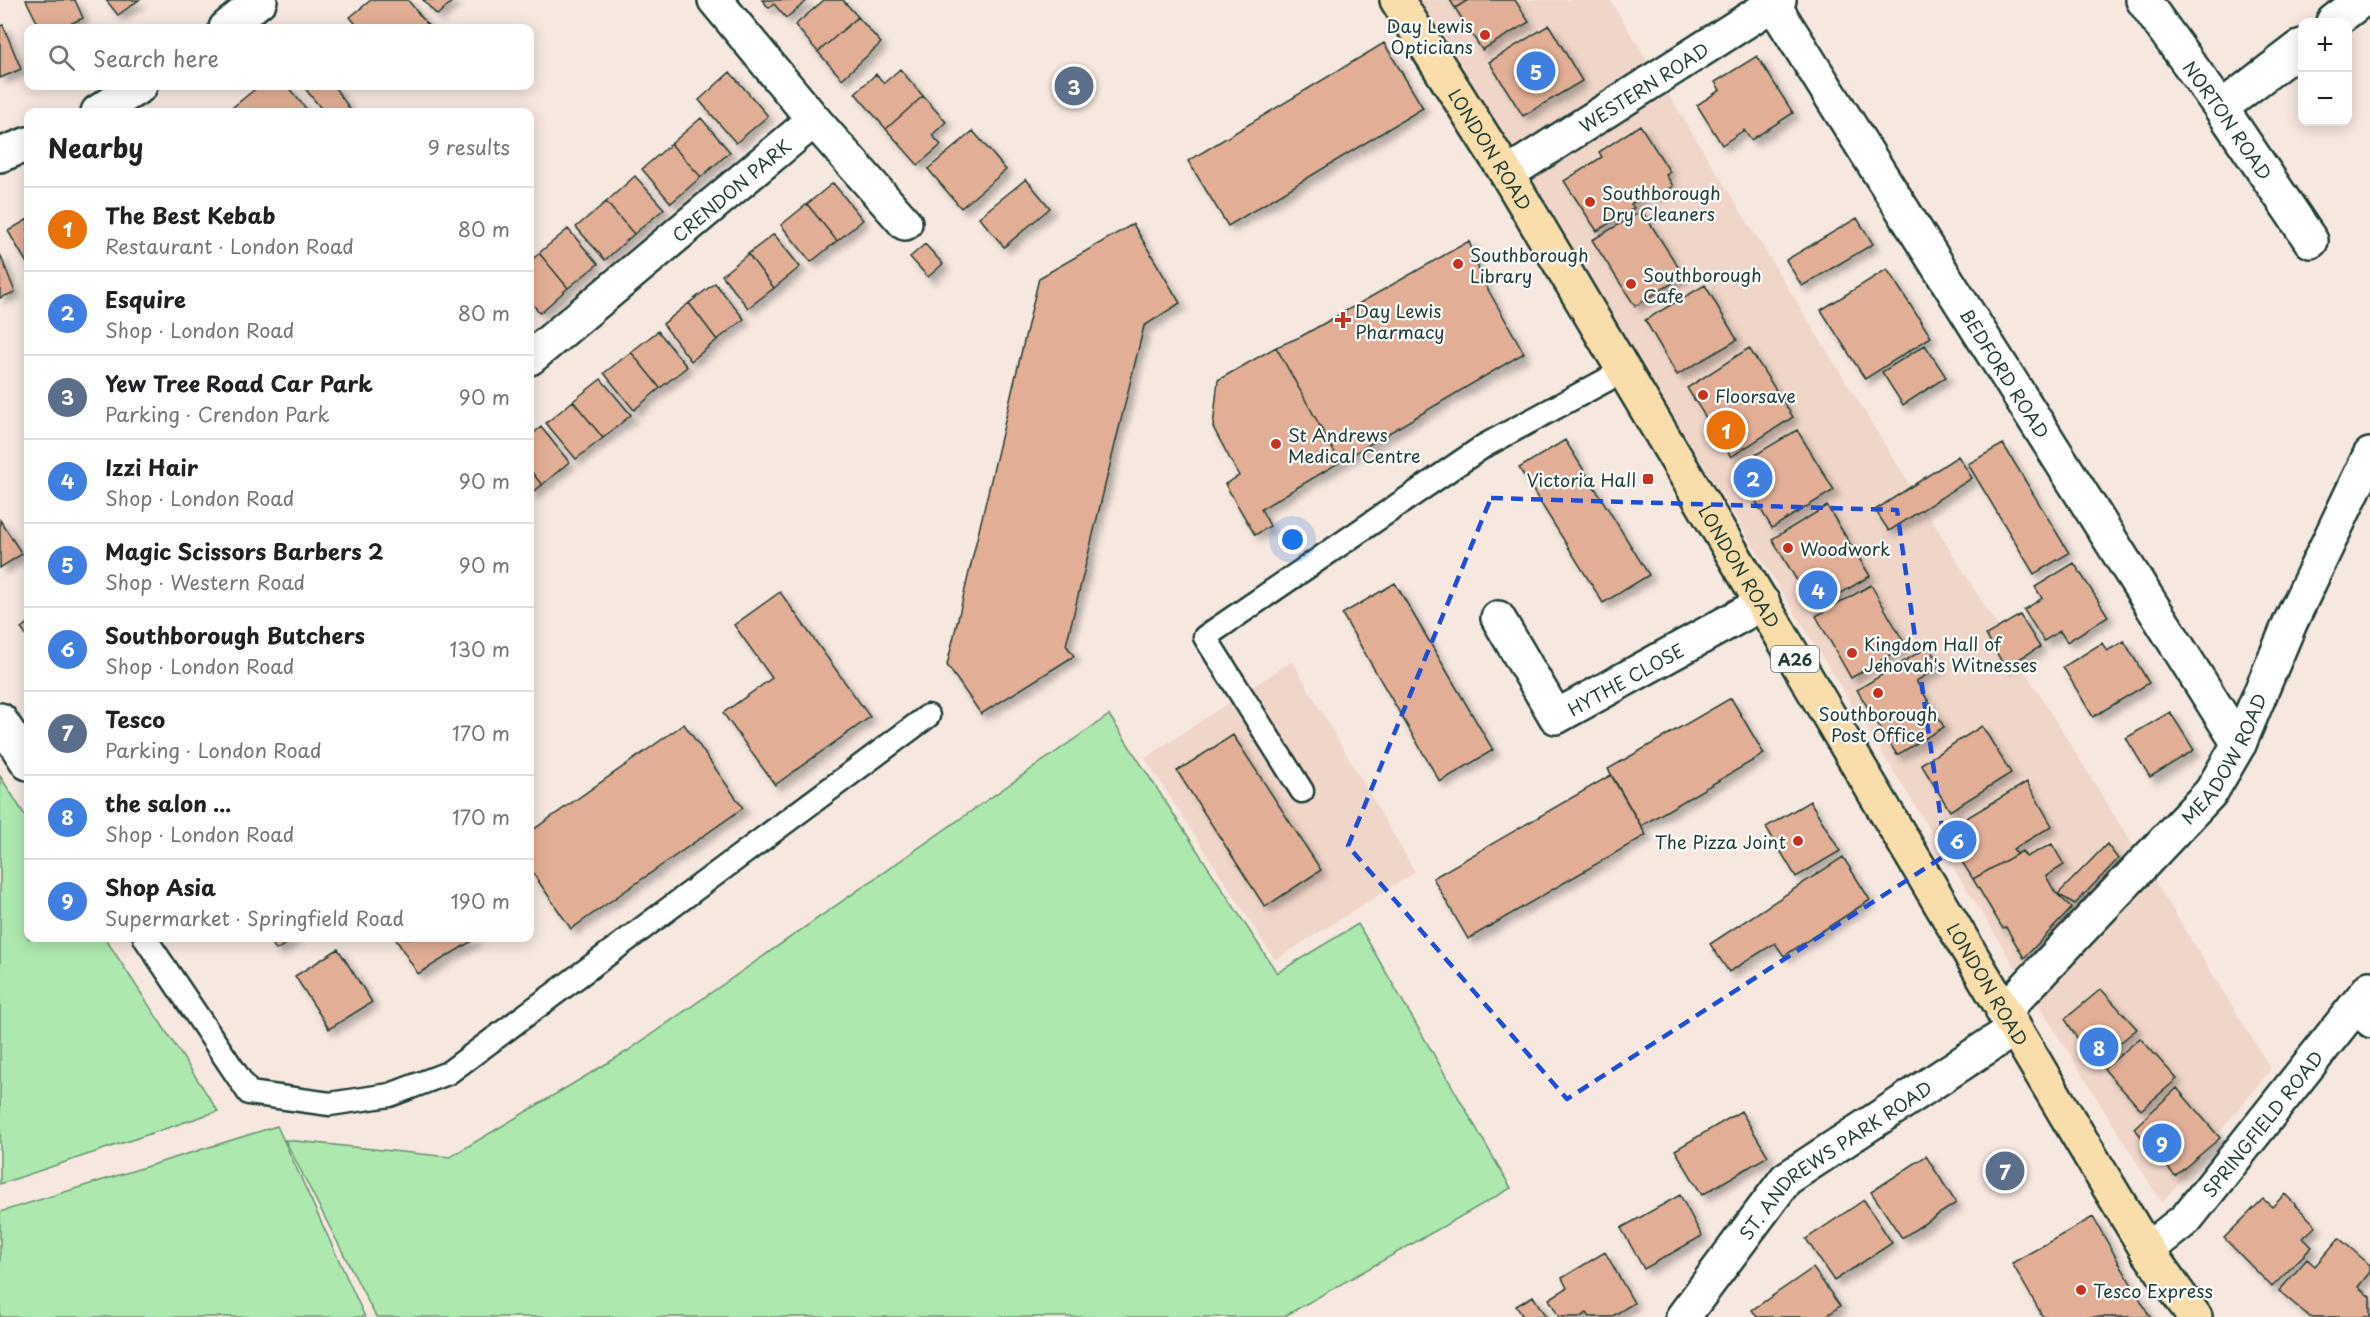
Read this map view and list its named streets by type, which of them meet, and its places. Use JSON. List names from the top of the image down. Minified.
{"streets":{"highway":["LONDON ROAD","A26"],"street":["WESTERN ROAD","NORTON ROAD","CRENDON PARK","BEDFORD ROAD","HYTHE CLOSE","MEADOW ROAD","SPRINGFIELD ROAD","ST. ANDREWS PARK ROAD"]},"crossings":[["WESTERN ROAD","LONDON ROAD"],["WESTERN ROAD","BEDFORD ROAD"],["LONDON ROAD","HYTHE CLOSE"],["LONDON ROAD","MEADOW ROAD"],["LONDON ROAD","SPRINGFIELD ROAD"],["LONDON ROAD","ST. ANDREWS PARK ROAD"],["BEDFORD ROAD","MEADOW ROAD"],["MEADOW ROAD","ST. ANDREWS PARK ROAD"]],"places":{"other":["Day Lewis Opticians","Southborough Dry Cleaners","Southborough Library","Southborough Cafe","Floorsave","St Andrews Medical Centre","Woodwork","Kingdom Hall of Jehovah's Witnesses","Southborough Post Office","The Pizza Joint","Tesco Express"],"health":["Day Lewis Pharmacy"],"transit":["Victoria Hall"]},"page":{"map_buttons":["+","−"],"search":"Search here","pins":["5","3","1","2","4","6","8","9","7"],"heading":["Nearby","9 results"],"list":[{"mark":"1","name":"The Best Kebab","note":"Restaurant · London Road","value":"80 m"},{"mark":"2","name":"Esquire","note":"Shop · London Road","value":"80 m"},{"mark":"3","name":"Yew Tree Road Car Park","note":"Parking · Crendon Park","value":"90 m"},{"mark":"4","name":"Izzi Hair","note":"Shop · London Road","value":"90 m"},{"mark":"5","name":"Magic Scissors Barbers 2","note":"Shop · Western Road","value":"90 m"},{"mark":"6","name":"Southborough Butchers","note":"Shop · London Road","value":"130 m"},{"mark":"7","name":"Tesco","note":"Parking · London Road","value":"170 m"},{"mark":"8","name":"the salon ...","note":"Shop · London Road","value":"170 m"},{"mark":"9","name":"Shop Asia","note":"Supermarket · Springfield Road","value":"190 m"}]}}
